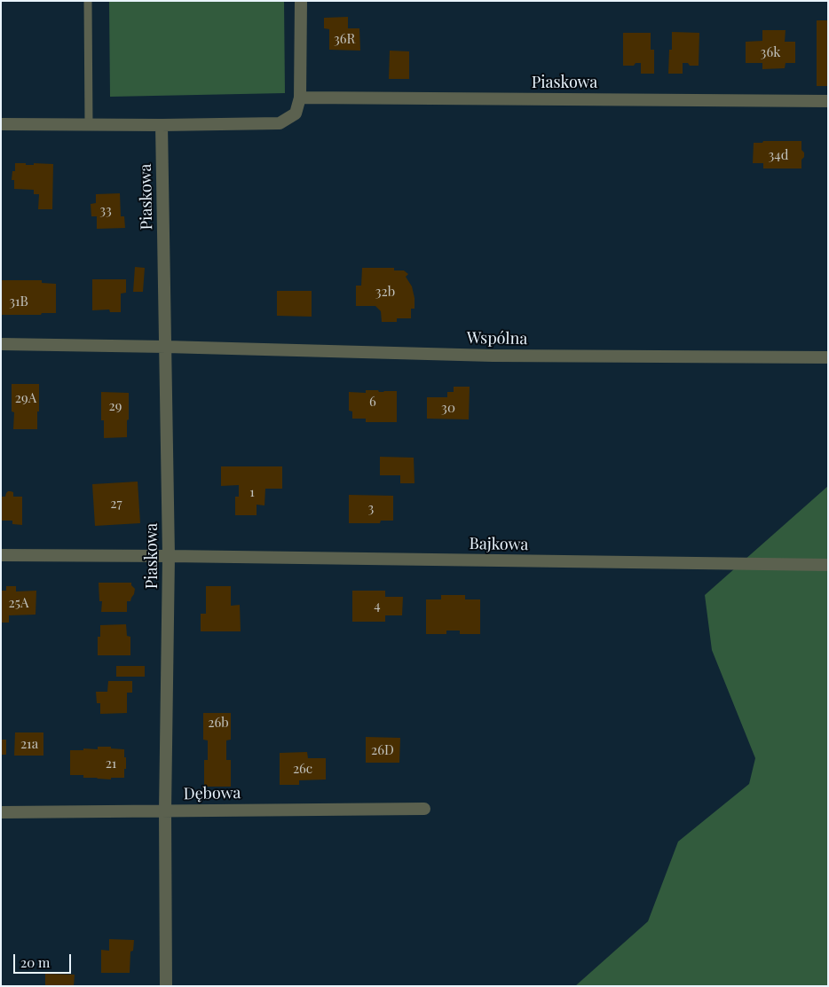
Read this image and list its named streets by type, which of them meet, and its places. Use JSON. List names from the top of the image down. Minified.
{"streets":{"street":["Piaskowa","Wspólna","Bajkowa","Dębowa"]},"crossings":[["Piaskowa","Wspólna"],["Piaskowa","Bajkowa"],["Piaskowa","Dębowa"]],"house_numbers":["36R","36k","34d","33","32b","31B","29A","6","29","30","1","27","3","25A","4","26b","21a","26D","21","26c"],"scale_bar":"20 m"}
